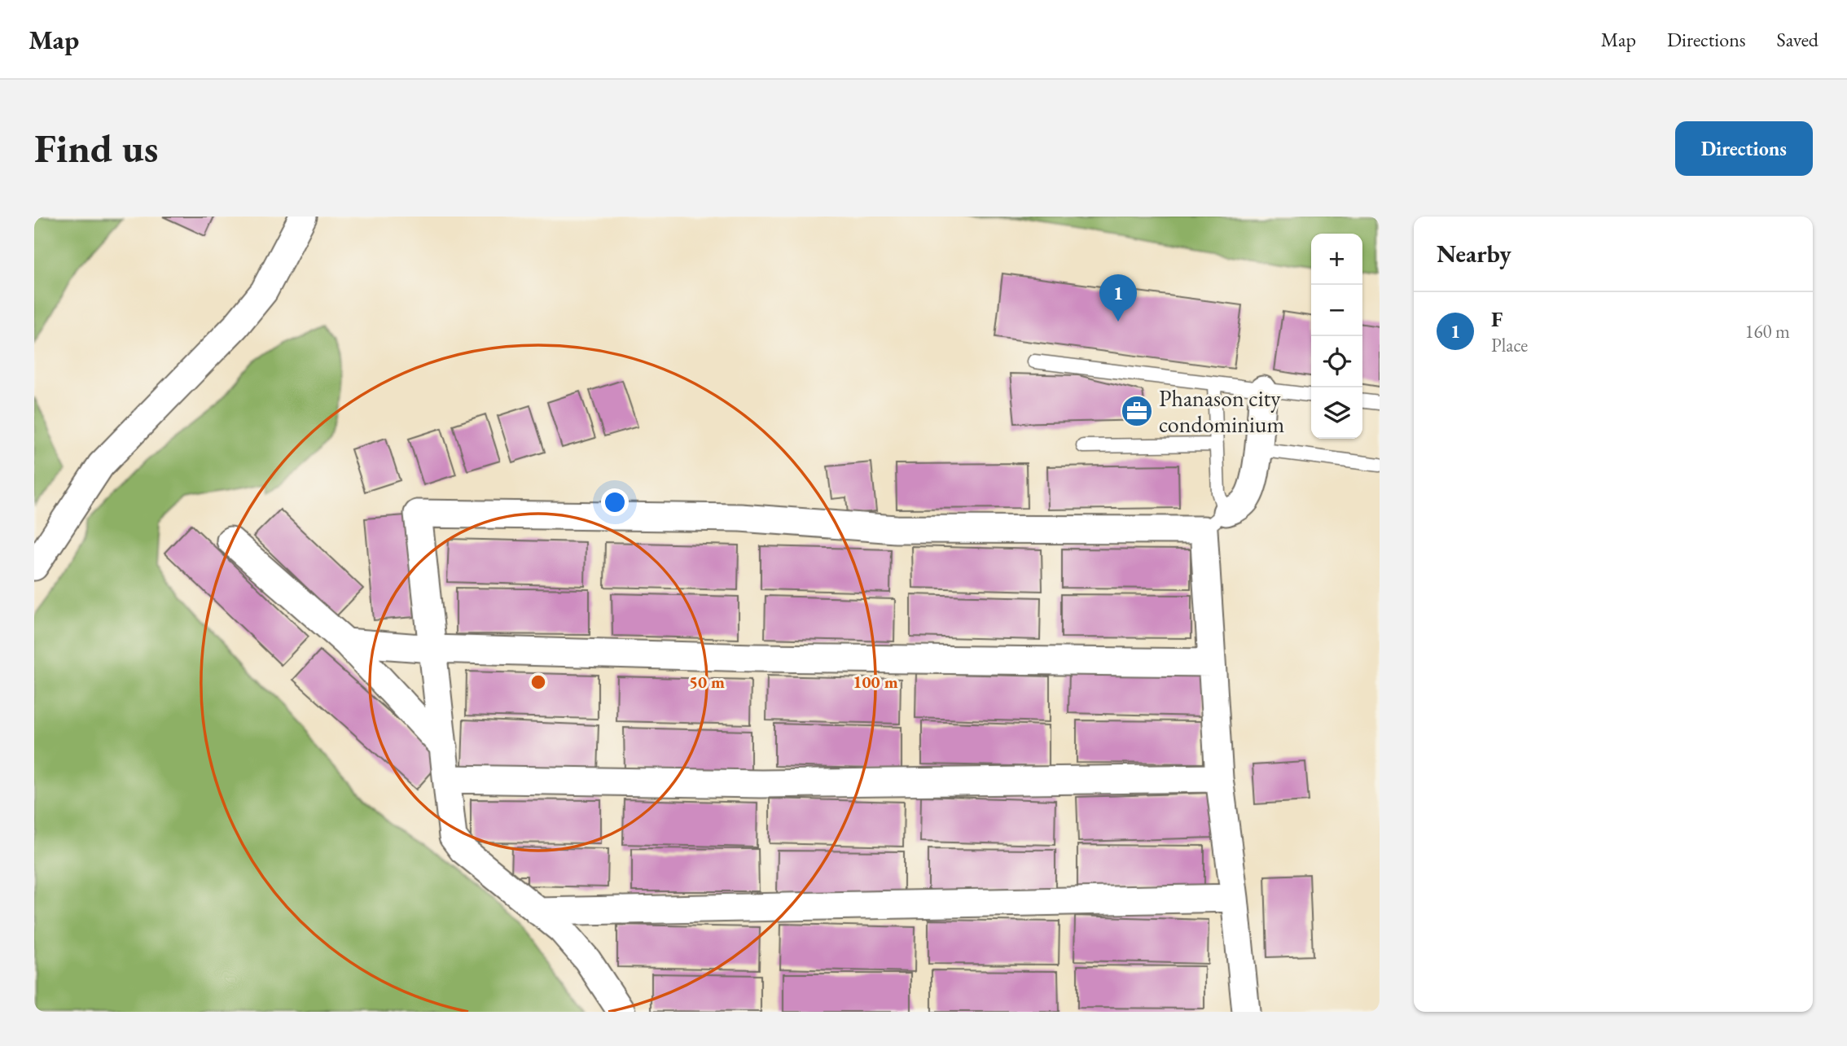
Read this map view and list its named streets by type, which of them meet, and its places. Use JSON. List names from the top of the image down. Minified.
{"places":{"office":["Phanason city condominium"]},"page":{"header":"Map","nav":["Map","Directions","Saved"],"buttons":"Directions","title":"Find us","heading":"Nearby","map_buttons":["+","−"],"pins":"1","list":[{"mark":"1","name":"F","note":"Place","value":"160 m"}]},"rings":["50 m","100 m"]}
